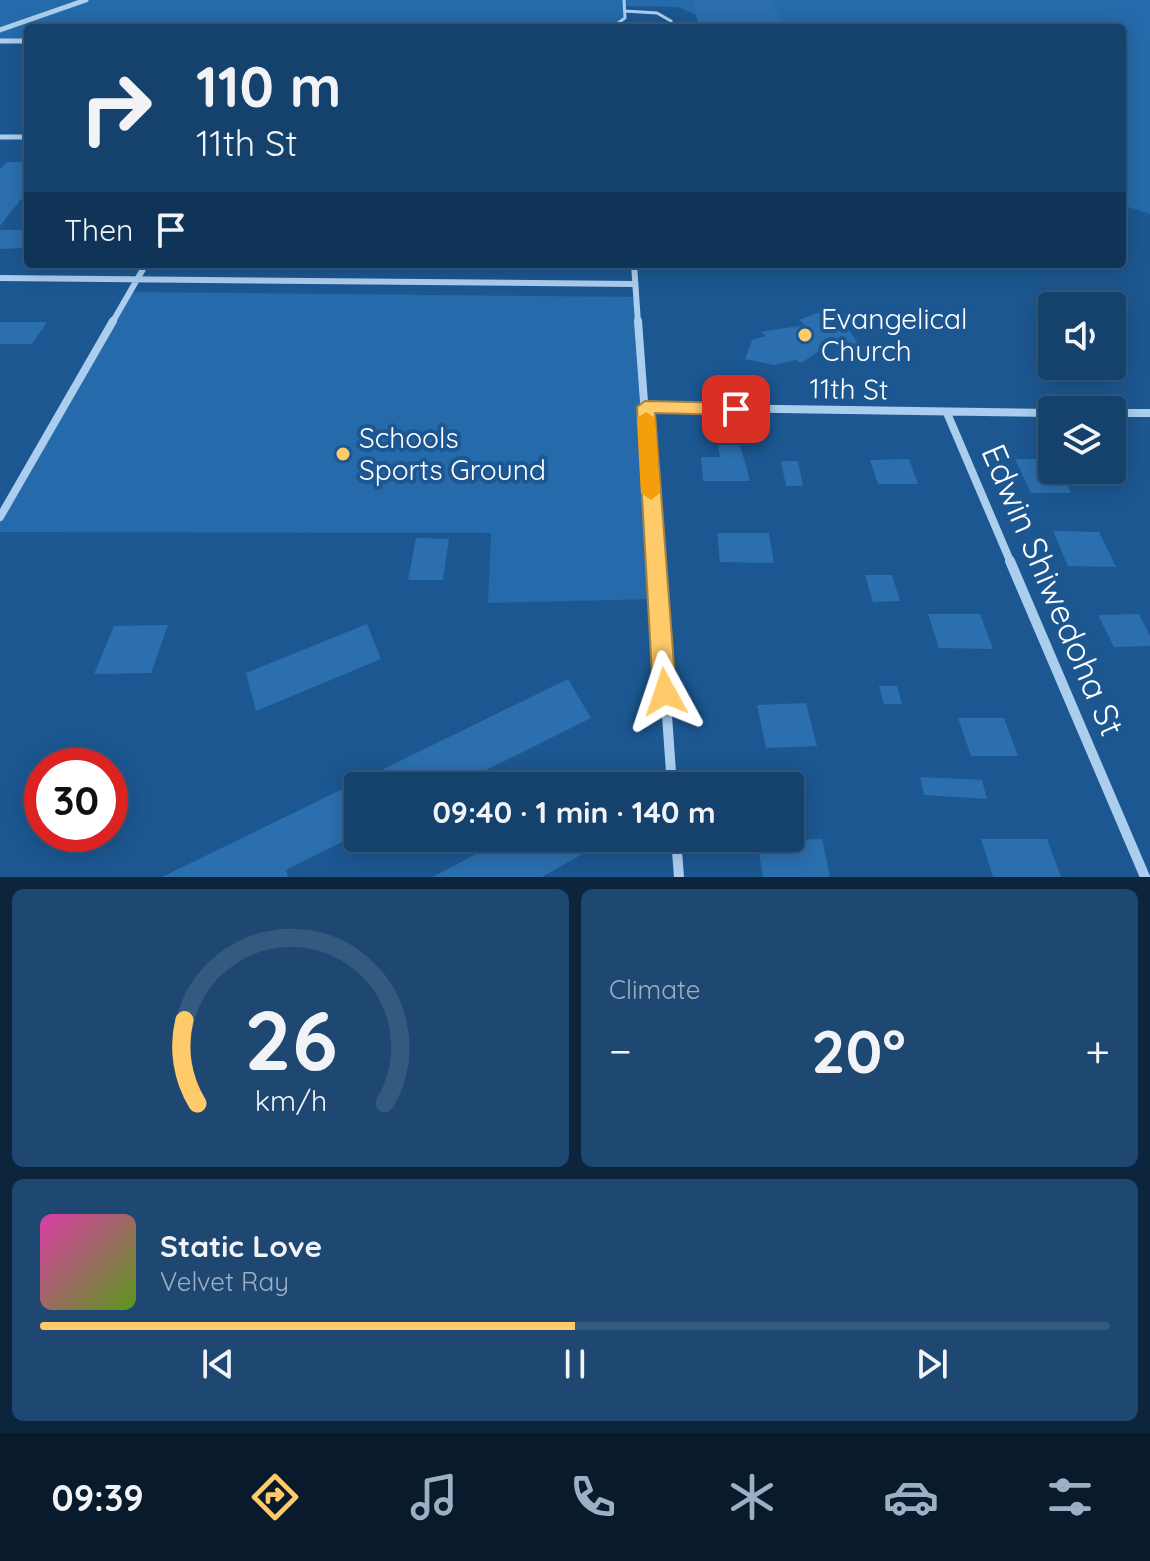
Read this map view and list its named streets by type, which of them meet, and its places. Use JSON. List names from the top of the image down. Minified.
{"streets":{"street":["11th St","Edwin Shiwedoha St"]},"crossings":[["11th St","Edwin Shiwedoha St"]],"places":["Evangelical Church","Schools Sports Ground"],"page":{"turn":["110 m","11th St"],"then":"Then","limit":"30","trip":"09:40 · 1 min · 140 m","tile":"Climate","heat":["−","20°","+"],"song":["Static Love","Velvet Ray"],"tabs":"09:39","gauge":["26","km/h"]}}
